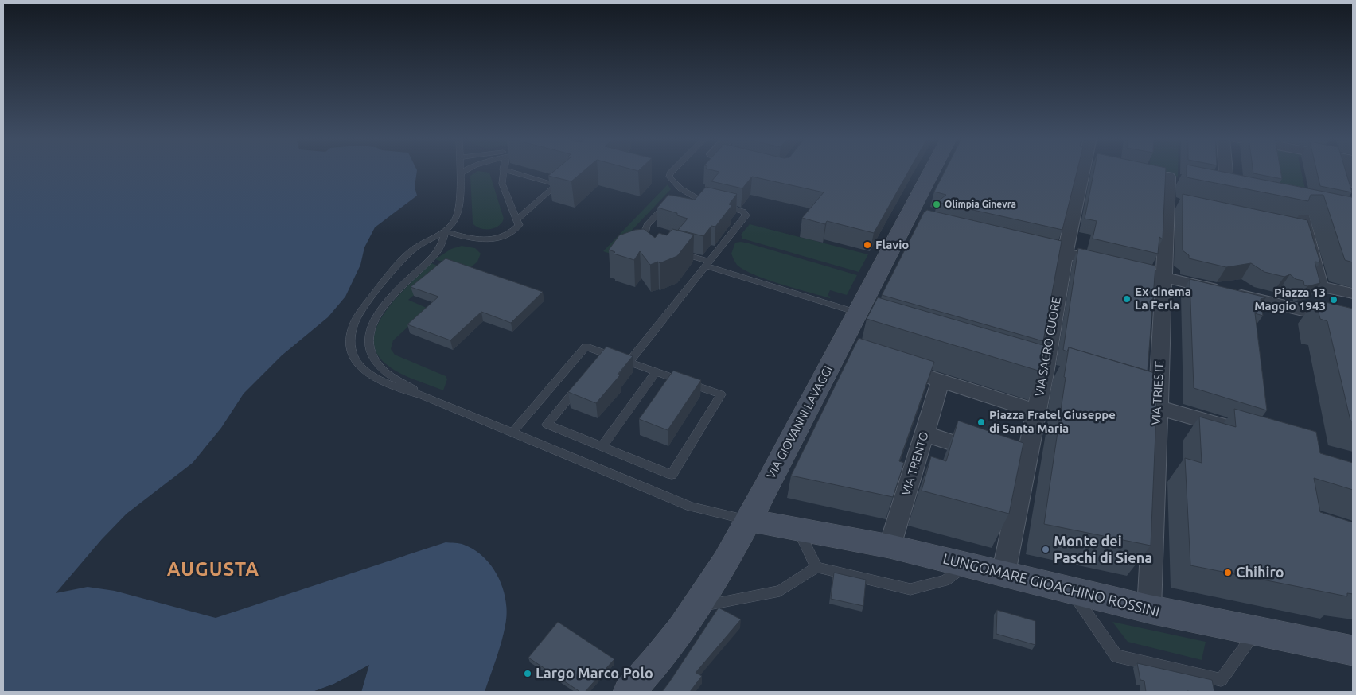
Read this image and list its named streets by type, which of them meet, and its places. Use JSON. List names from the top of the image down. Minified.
{"streets":{"main road":["VIA GIOVANNI LAVAGGI","LUNGOMARE GIOACHINO ROSSINI"],"street":["VIA SACRO CUORE","VIA TRIESTE","VIA TRENTO"]},"crossings":[["VIA SACRO CUORE","LUNGOMARE GIOACHINO ROSSINI"],["VIA TRIESTE","LUNGOMARE GIOACHINO ROSSINI"],["VIA GIOVANNI LAVAGGI","LUNGOMARE GIOACHINO ROSSINI"],["VIA TRENTO","LUNGOMARE GIOACHINO ROSSINI"]],"districts":["AUGUSTA"],"places":["Olimpia Ginevra","Flavio","Ex cinema La Ferla","Piazza 13 Maggio 1943","Piazza Fratel Giuseppe di Santa Maria","Monte dei Paschi di Siena","Chihiro","Largo Marco Polo"]}
